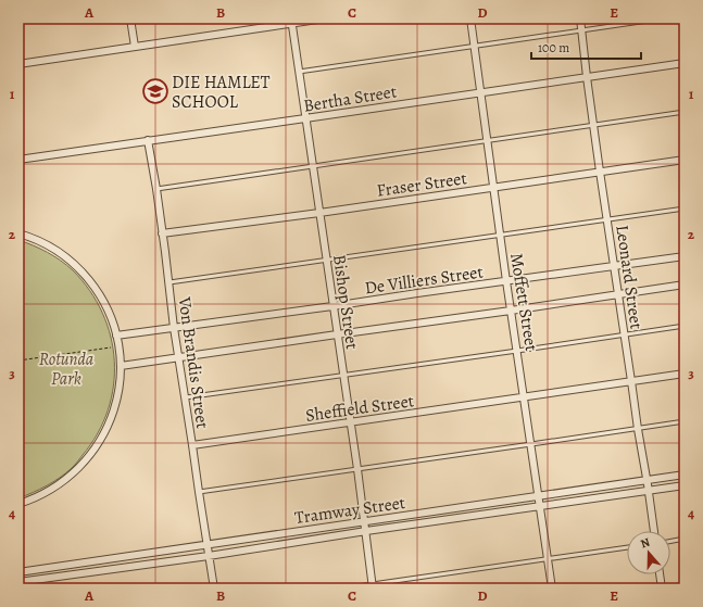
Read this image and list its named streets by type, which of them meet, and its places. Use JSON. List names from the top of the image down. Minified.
{"streets":{"street":["Bertha Street","Fraser Street","Leonard Street","De Villiers Street","Bishop Street","Moffett Street","Von Brandis Street","Sheffield Street","Tramway Street"]},"crossings":[["Bertha Street","Leonard Street"],["Bertha Street","Bishop Street"],["Bertha Street","Moffett Street"],["Bertha Street","Von Brandis Street"],["Fraser Street","Leonard Street"],["Fraser Street","Bishop Street"],["Fraser Street","Moffett Street"],["Fraser Street","Von Brandis Street"],["Leonard Street","De Villiers Street"],["Leonard Street","Sheffield Street"],["Leonard Street","Tramway Street"],["De Villiers Street","Bishop Street"],["De Villiers Street","Moffett Street"],["De Villiers Street","Von Brandis Street"],["Bishop Street","Sheffield Street"],["Bishop Street","Tramway Street"],["Moffett Street","Sheffield Street"],["Moffett Street","Tramway Street"],["Von Brandis Street","Sheffield Street"],["Von Brandis Street","Tramway Street"]],"parks":["Rotunda Park"],"places":{"school or university":["DIE HAMLET SCHOOL"]},"scale_bar":"100 m","north":"top","grid":{"columns":["A","B","C","D","E"],"rows":["1","2","3","4"]}}
